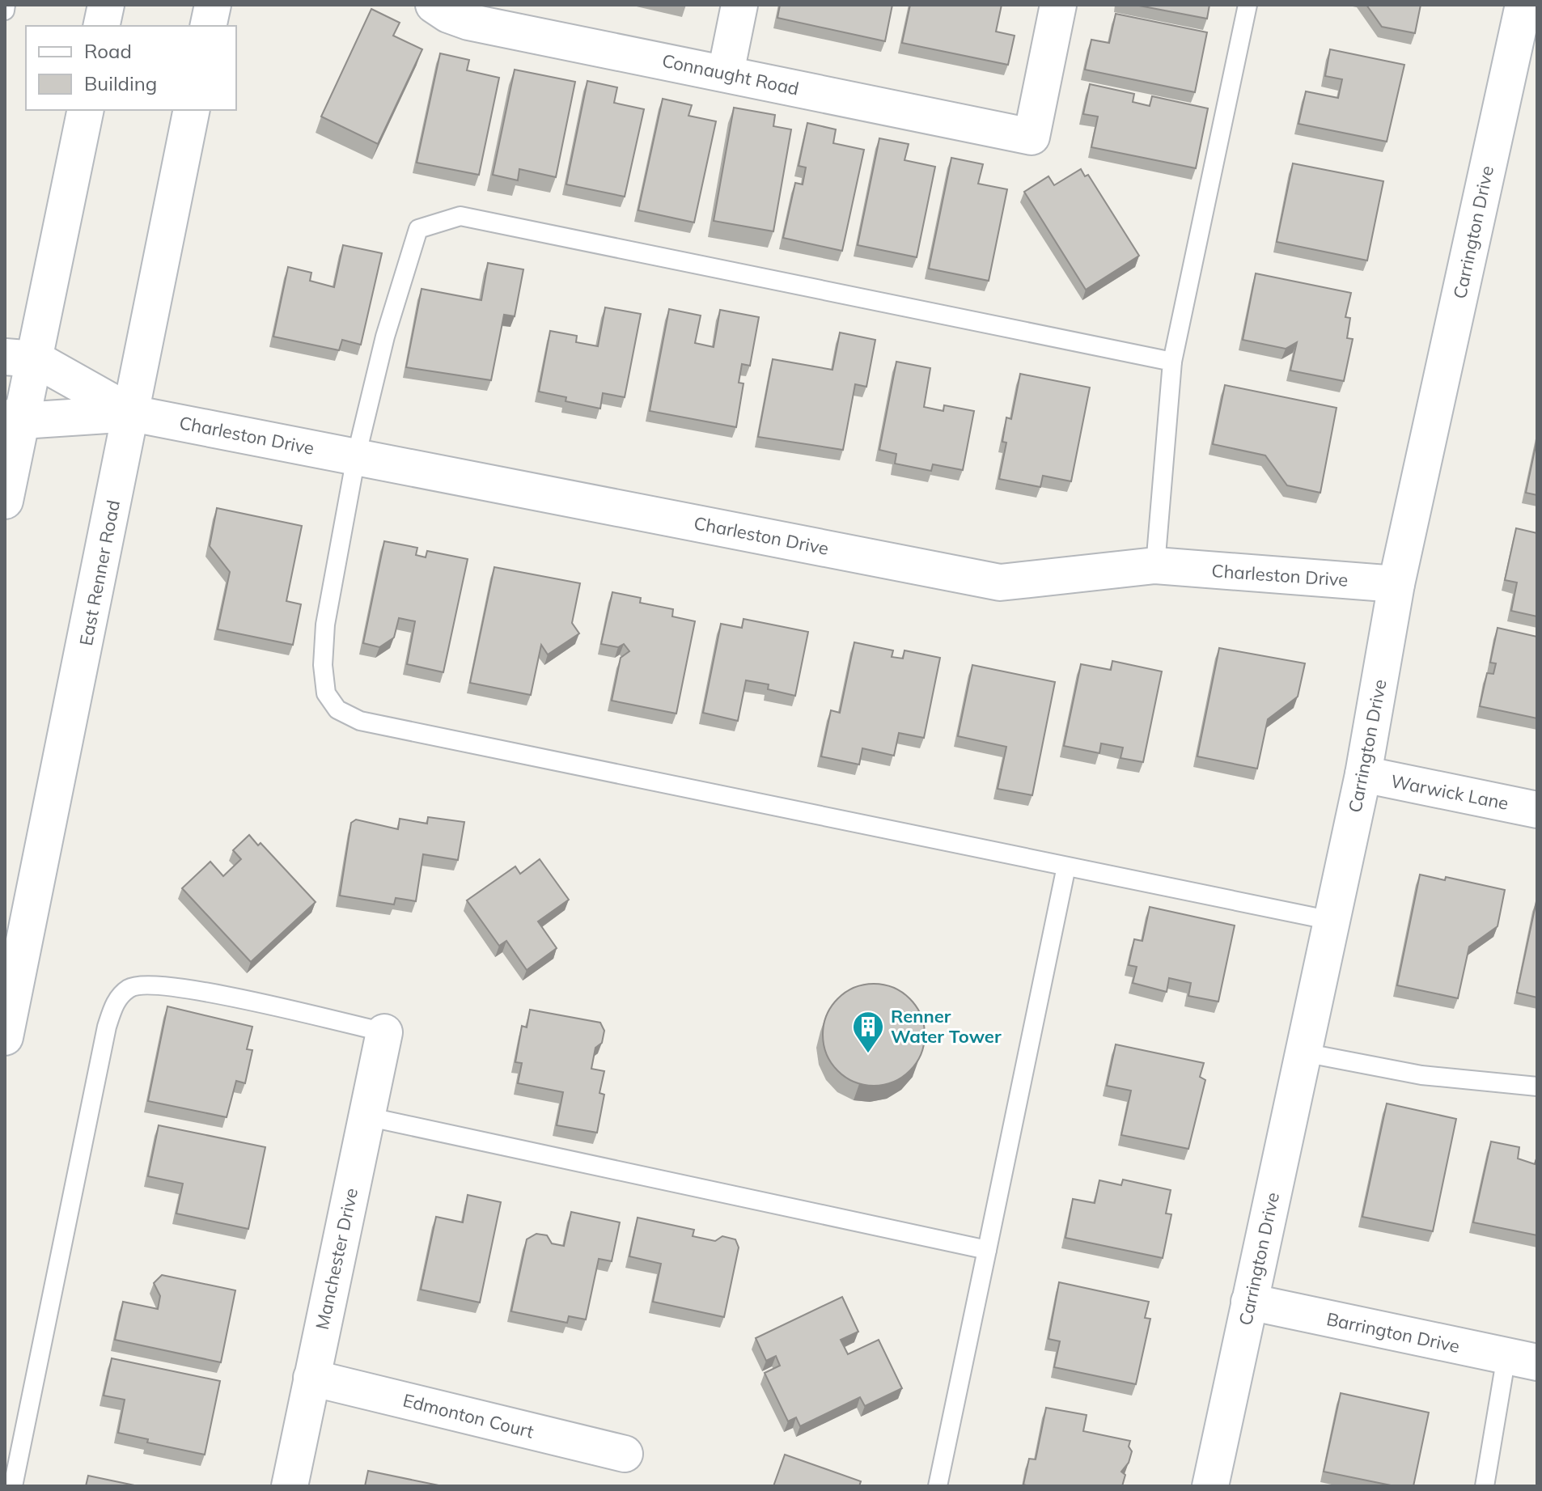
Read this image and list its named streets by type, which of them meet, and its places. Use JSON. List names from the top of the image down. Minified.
{"streets":{"street":["Connaught Road","Carrington Drive","Charleston Drive","East Renner Road","Warwick Lane","Manchester Drive","Barrington Drive","Edmonton Court"]},"crossings":[["Carrington Drive","Charleston Drive"],["Carrington Drive","Warwick Lane"],["Carrington Drive","Barrington Drive"],["Charleston Drive","East Renner Road"],["Manchester Drive","Edmonton Court"]],"places":{"building":["Renner Water Tower"]},"legend":["Road","Building"]}
